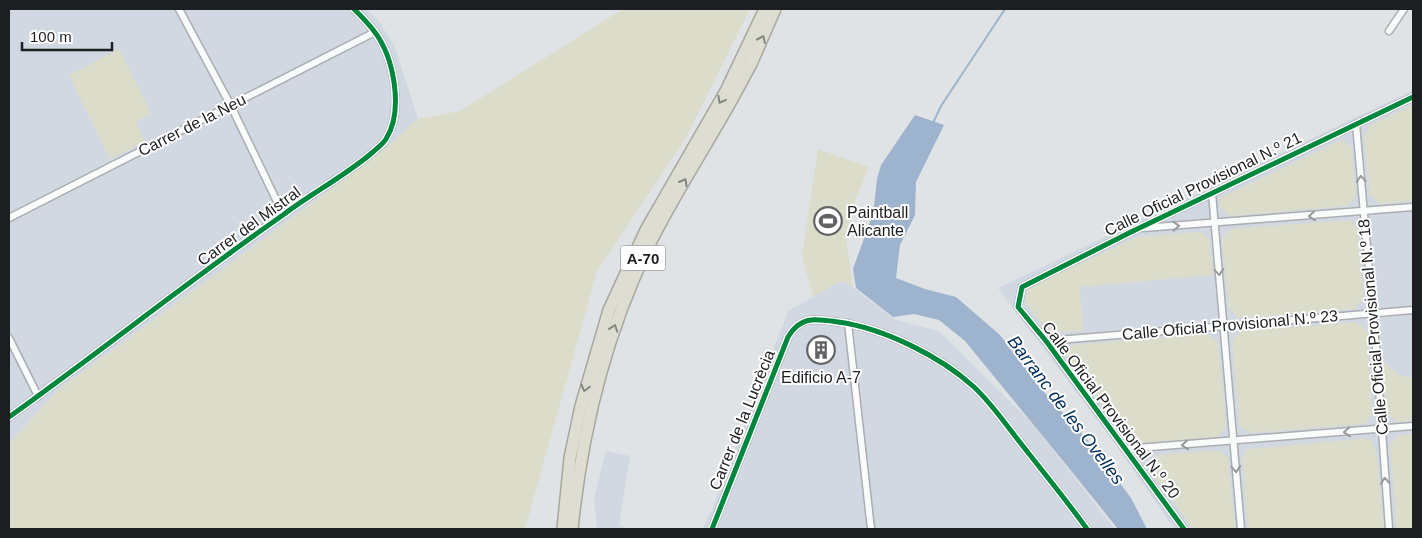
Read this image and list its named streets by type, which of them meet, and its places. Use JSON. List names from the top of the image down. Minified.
{"streets":{"highway":["A-70"],"street":["Carrer de la Neu","Calle Oficial Provisional N.º 21","Carrer del Mistral","Calle Oficial Provisional N.º 23","Calle Oficial Provisional N.º 18","Calle Oficial Provisional N.º 20","Carrer de la Lucrècia"]},"crossings":[["Carrer de la Neu","Carrer del Mistral"],["Calle Oficial Provisional N.º 21","Calle Oficial Provisional N.º 18"],["Calle Oficial Provisional N.º 21","Calle Oficial Provisional N.º 20"],["Calle Oficial Provisional N.º 23","Calle Oficial Provisional N.º 18"],["Calle Oficial Provisional N.º 23","Calle Oficial Provisional N.º 20"]],"one_way":["Calle Oficial Provisional N.º 18"],"water":["Barranc de les Ovelles"],"places":{"sports":["Paintball Alicante"],"building":["Edificio A-7"]},"scale_bar":"100 m"}
